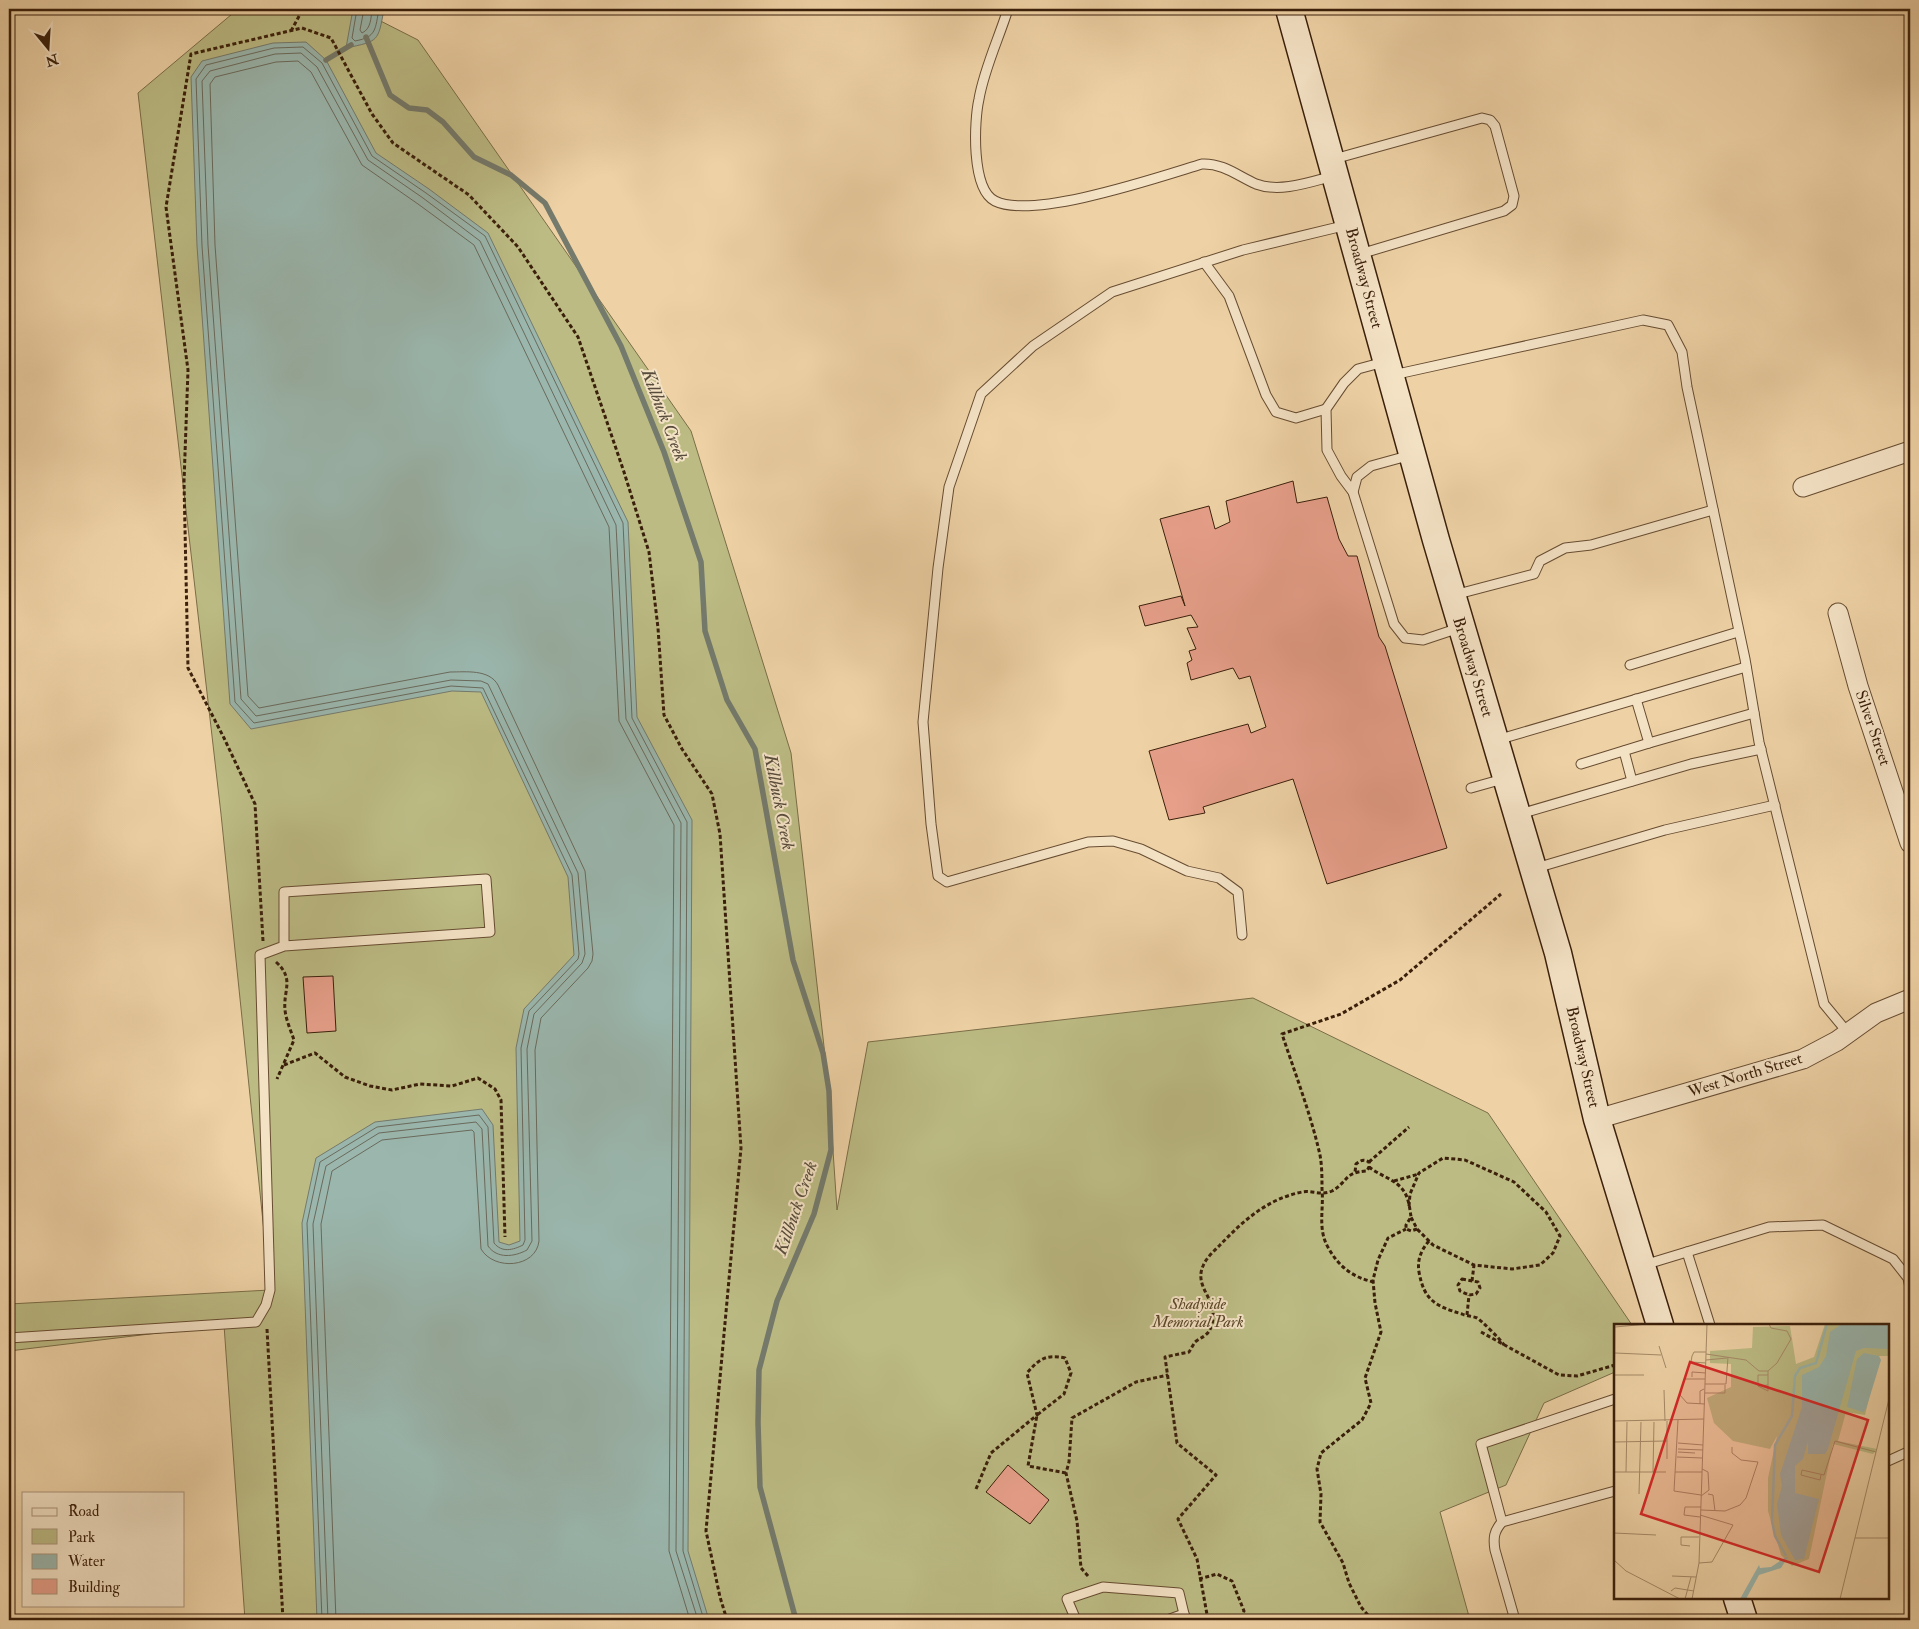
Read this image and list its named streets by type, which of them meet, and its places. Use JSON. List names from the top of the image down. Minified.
{"streets":{"main road":["Broadway Street"],"street":["Silver Street","West North Street"]},"crossings":[["Broadway Street","West North Street"]],"water":["Killbuck Creek"],"parks":["Shadyside Memorial Park"],"legend":["Road","Park","Water","Building"],"north":"bottom"}
